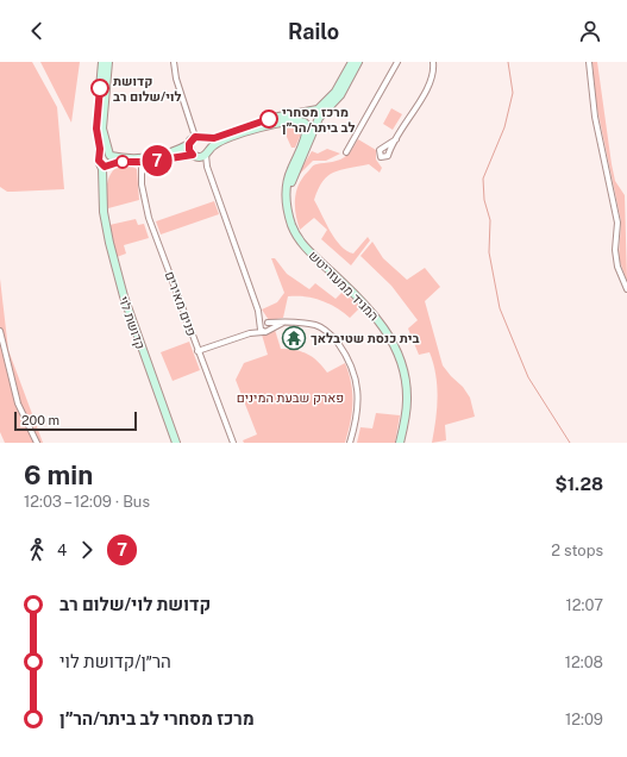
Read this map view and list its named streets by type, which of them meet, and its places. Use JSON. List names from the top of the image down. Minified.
{"streets":{"street":["המגיד ממעזריטש","פנים מאירים","קדושת לוי"]},"parks":["פארק שבעת המינים"],"places":{"other":["קדושת לוי/שלום רב","מרכז מסחרי לב ביתר/הר״ן"],"temple":["בית כנסת שטיבלאך"]},"lines":["bus line 7"],"scale_bar":"200 m","page":{"header":"Railo","on_map":"7","scale":"200 m","heading":["6 min","12:03 – 12:09 · Bus","$1.28"],"legs":["4","7","2 stops"],"list":[{"name":"קדושת לוי/שלום רב","value":"12:07"},{"name":"הר״ן/קדושת לוי","value":"12:08"},{"name":"מרכז מסחרי לב ביתר/הר״ן","value":"12:09"}]}}
